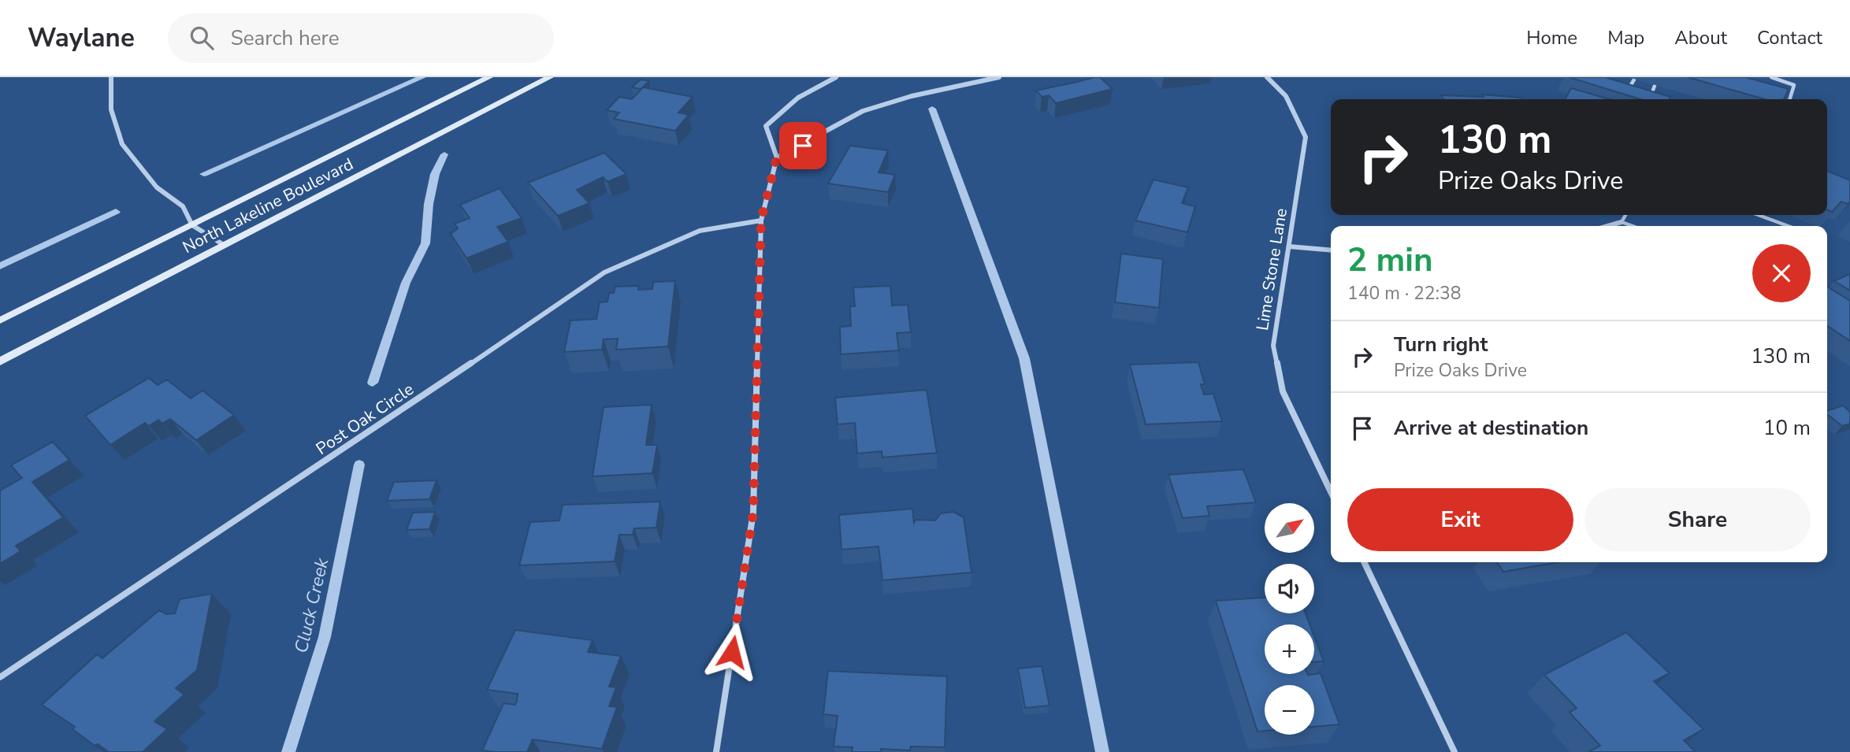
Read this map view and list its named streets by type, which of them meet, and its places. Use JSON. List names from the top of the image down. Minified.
{"streets":{"main road":["North Lakeline Boulevard"],"street":["Lime Stone Lane","Post Oak Circle"]},"water":["Cluck Creek"],"north":"top right","page":{"header":"Waylane","search":"Search here","nav":["Home","Map","About","Contact"],"turn":["130 m","Prize Oaks Drive"],"heading":["2 min","140 m · 22:38"],"list":[{"name":"Turn right","note":"Prize Oaks Drive","value":"130 m"},{"name":"Arrive at destination","value":"10 m"}],"buttons":["Exit","Share"],"map_buttons":["+","−"]}}
